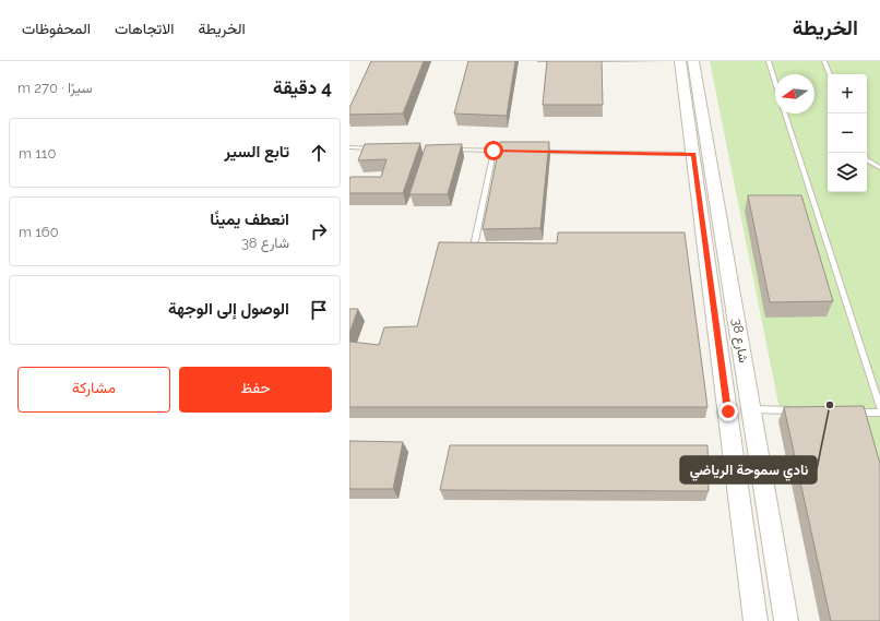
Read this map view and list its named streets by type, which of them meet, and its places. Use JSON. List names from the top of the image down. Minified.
{"streets":{"street":["شارع 38"]},"places":["نادي سموحة الرياضي"],"north":"left","page":{"header":"الخريطة","nav":["الخريطة","الاتجاهات","المحفوظات"],"heading":["4 دقيقة","سيرًا · 270 m"],"map_buttons":["+","−"],"list":[["تابع السير","110 m"],["انعطف يمينًا","شارع 38","160 m"],"الوصول إلى الوجهة"],"buttons":["حفظ","مشاركة"]}}
